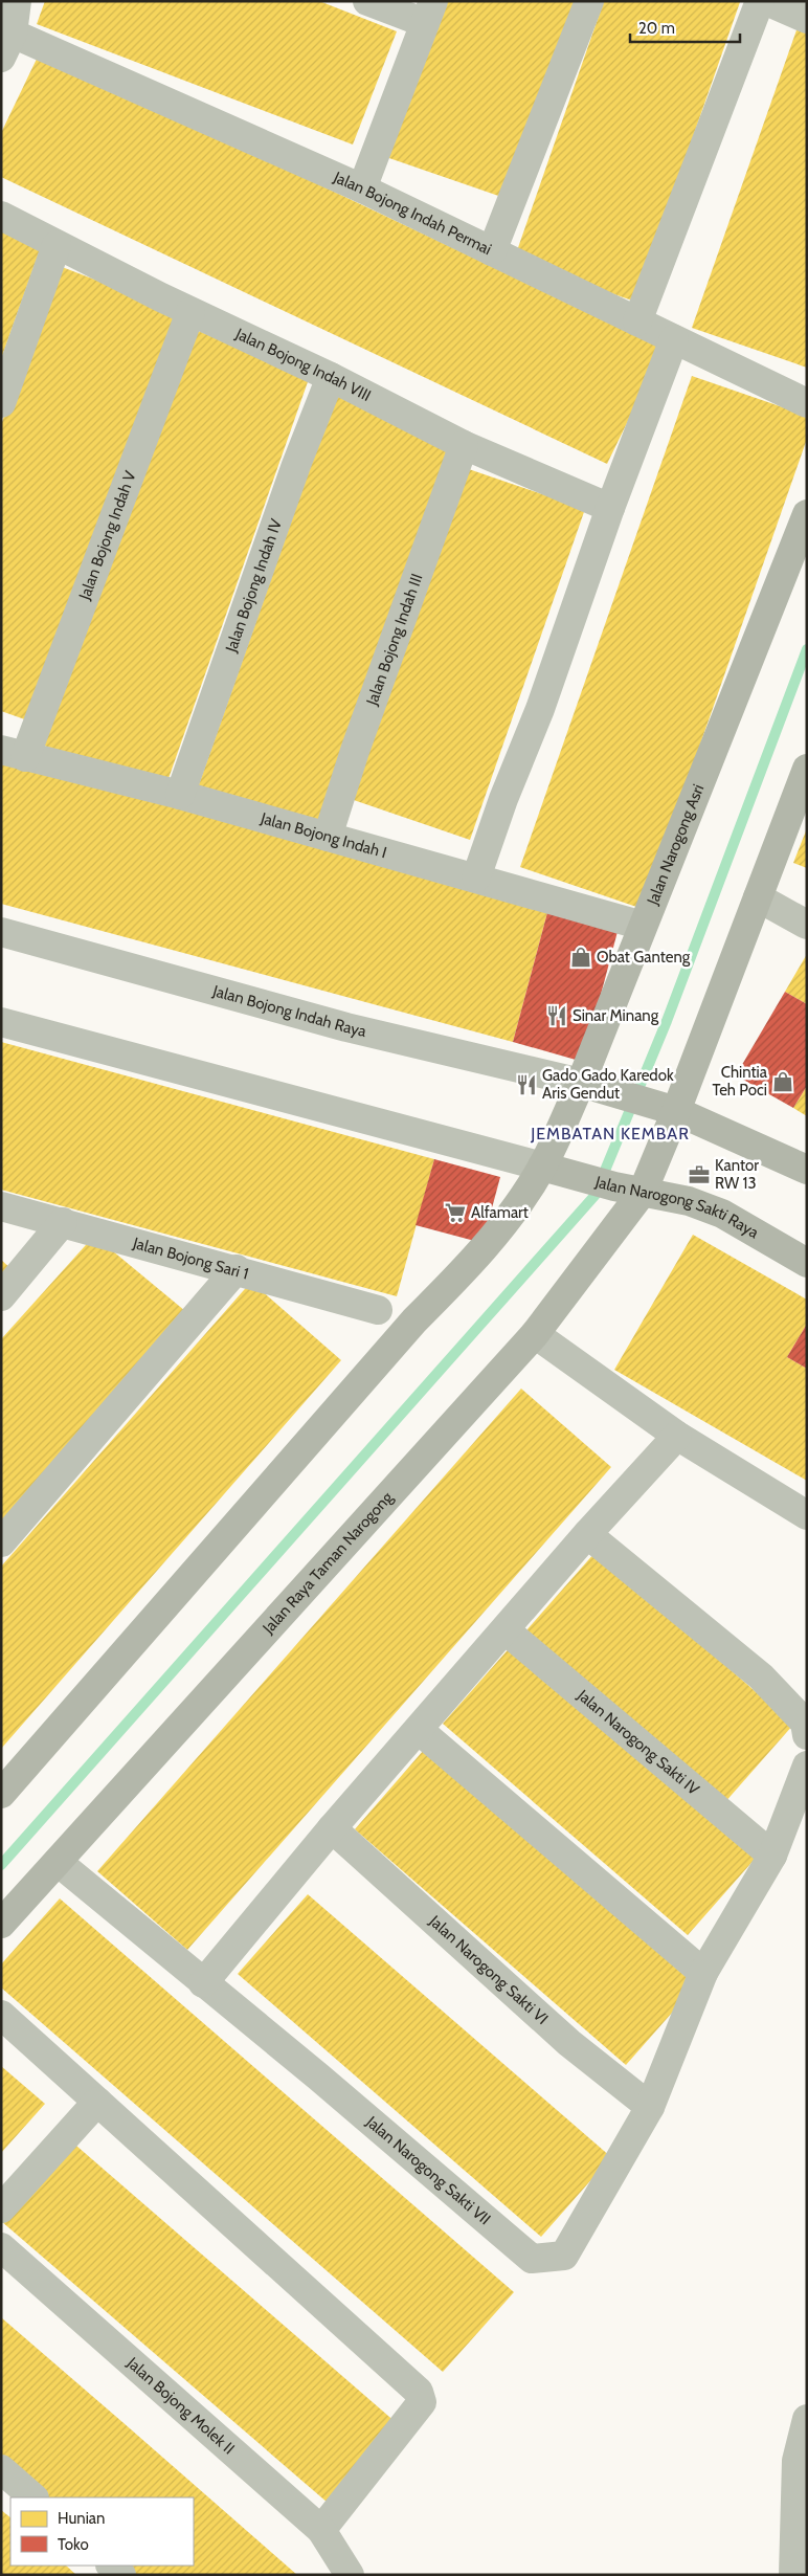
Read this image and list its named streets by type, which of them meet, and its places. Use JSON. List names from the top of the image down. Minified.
{"streets":{"street":["Jalan Bojong Indah Permai","Jalan Bojong Indah VIII","Jalan Bojong Indah V","Jalan Bojong Indah IV","Jalan Bojong Indah III","Jalan Bojong Indah I","Jalan Narogong Asri","Jalan Bojong Indah Raya","Jalan Narogong Sakti Raya","Jalan Bojong Sari 1","Jalan Raya Taman Narogong","Jalan Narogong Sakti IV","Jalan Narogong Sakti VI","Jalan Narogong Sakti VII","Jalan Bojong Molek II"]},"crossings":[["Jalan Bojong Indah VIII","Jalan Bojong Indah V"],["Jalan Bojong Indah VIII","Jalan Bojong Indah IV"],["Jalan Bojong Indah VIII","Jalan Bojong Indah III"],["Jalan Bojong Indah V","Jalan Bojong Indah I"],["Jalan Bojong Indah IV","Jalan Bojong Indah I"],["Jalan Bojong Indah III","Jalan Bojong Indah I"],["Jalan Bojong Indah I","Jalan Narogong Asri"],["Jalan Narogong Asri","Jalan Bojong Indah Raya"],["Jalan Narogong Sakti Raya","Jalan Raya Taman Narogong"],["Jalan Raya Taman Narogong","Jalan Narogong Sakti VII"],["Jalan Narogong Sakti IV","Jalan Narogong Sakti VII"],["Jalan Narogong Sakti VI","Jalan Narogong Sakti VII"]],"districts":["JEMBATAN KEMBAR"],"places":{"shop":["Obat Ganteng","Chintia Teh Poci"],"restaurant":["Sinar Minang","Gado Gado Karedok Aris Gendut"],"office":["Kantor RW 13"],"supermarket":["Alfamart"]},"legend":["Hunian","Toko"],"scale_bar":"20 m"}
